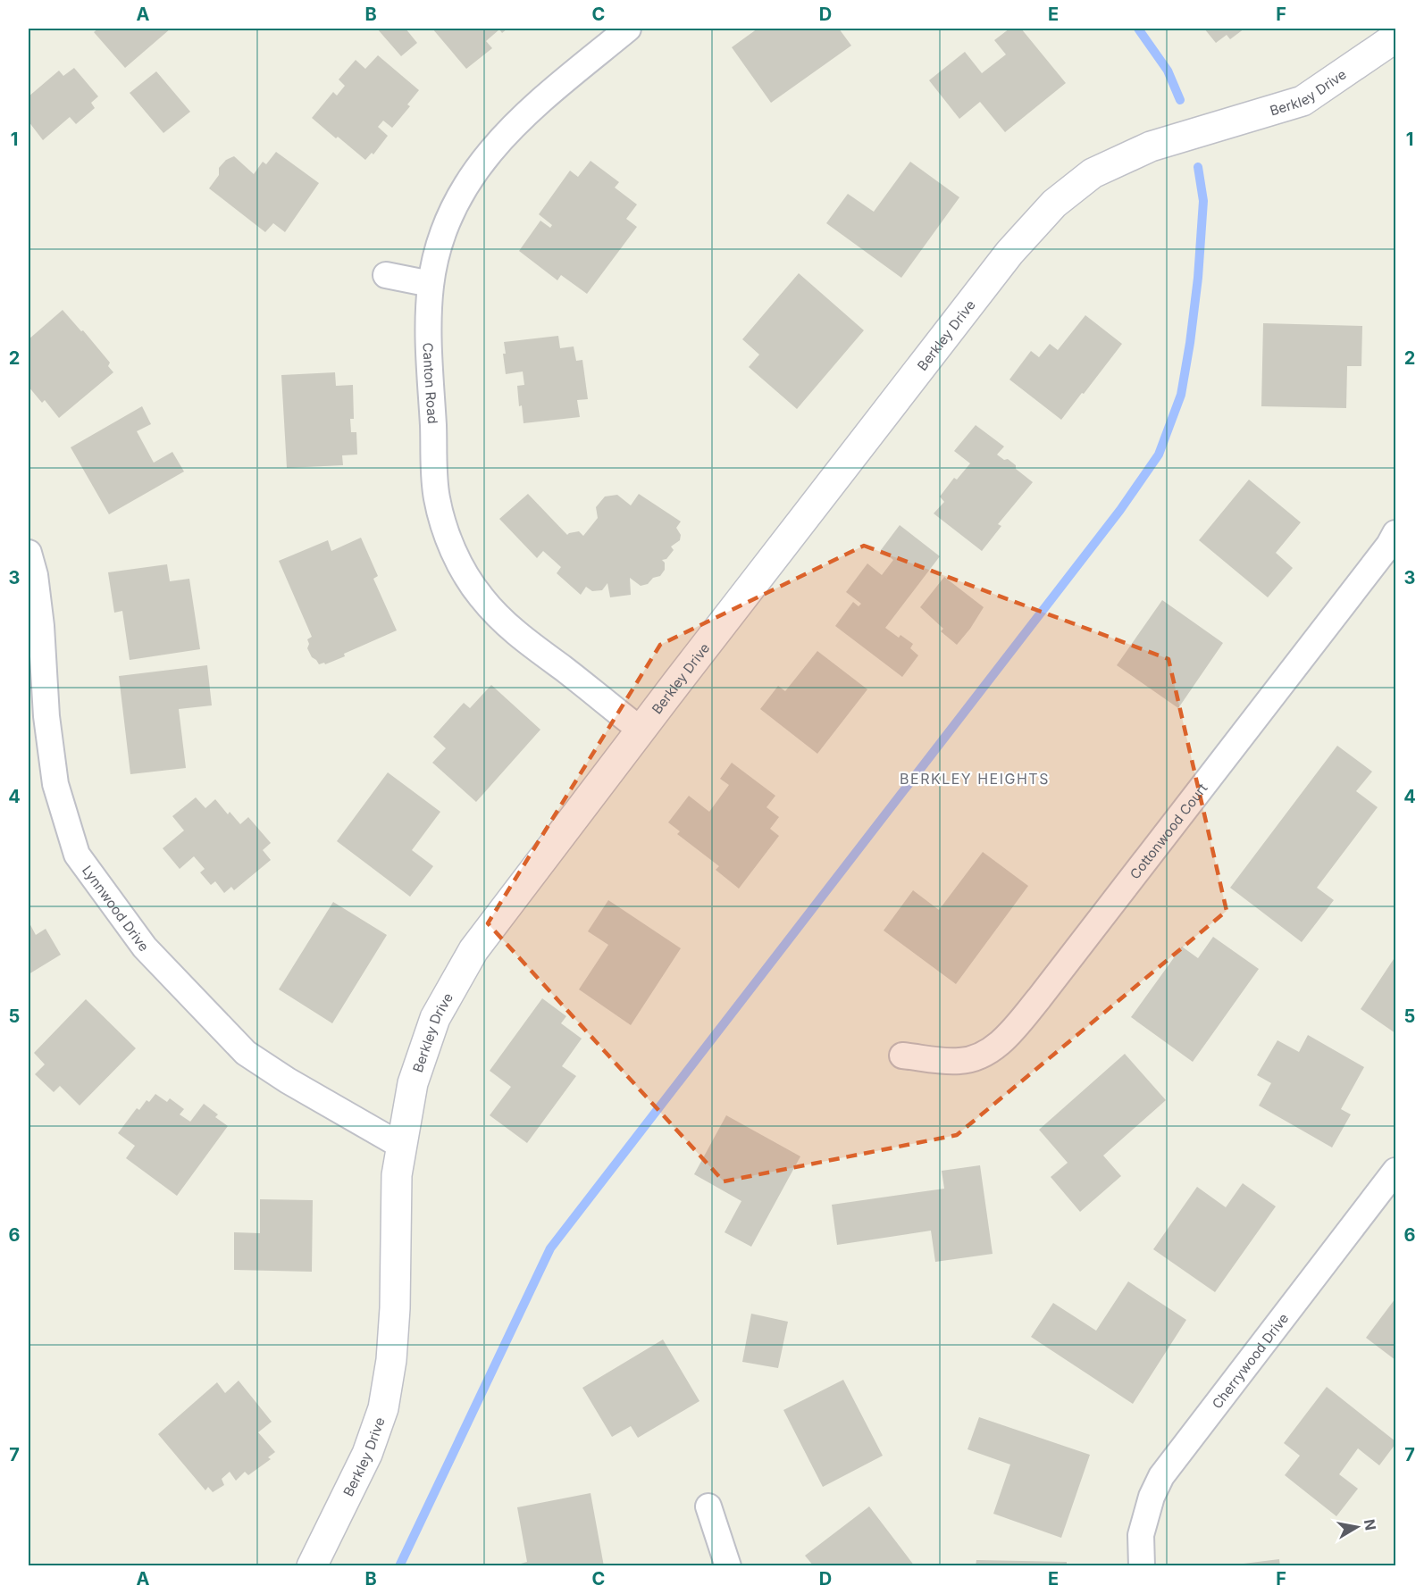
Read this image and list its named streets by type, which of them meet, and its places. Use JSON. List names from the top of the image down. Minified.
{"streets":{"street":["Berkley Drive","Canton Road","Cottonwood Court","Lynnwood Drive","Cherrywood Drive"]},"crossings":[["Berkley Drive","Canton Road"],["Berkley Drive","Lynnwood Drive"]],"districts":["BERKLEY HEIGHTS"],"north":"right","grid":{"columns":["A","B","C","D","E","F"],"rows":["1","2","3","4","5","6","7"]}}
